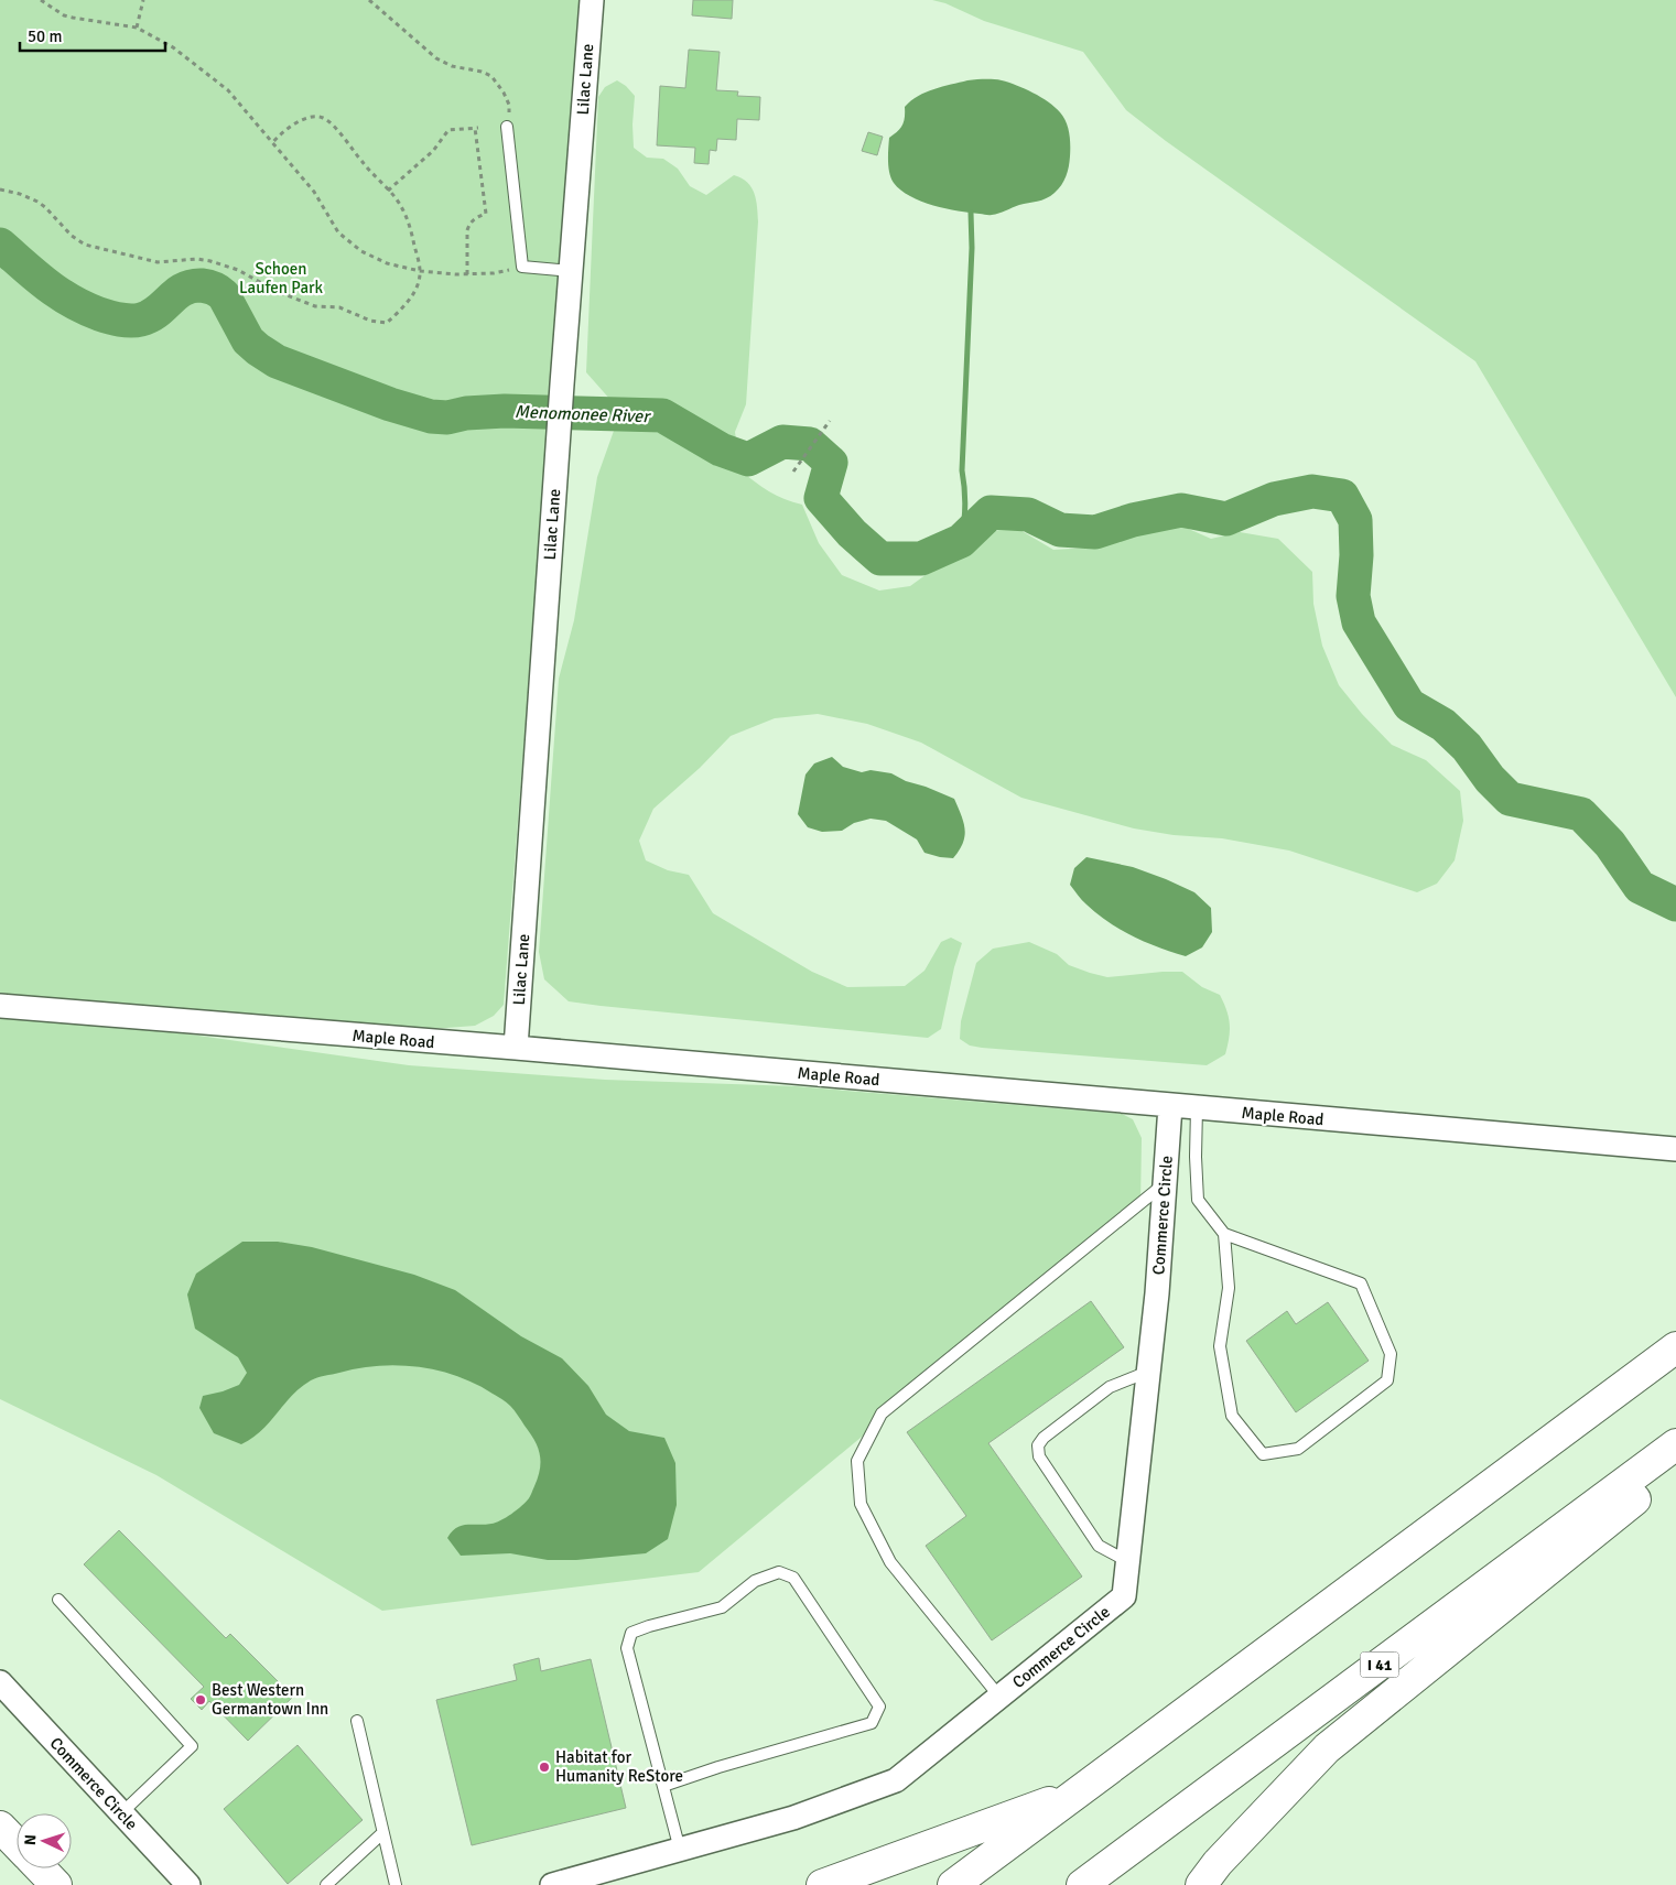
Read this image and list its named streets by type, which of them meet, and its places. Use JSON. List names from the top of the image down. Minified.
{"streets":{"main road":["I 41"],"street":["Lilac Lane","Maple Road","Commerce Circle"]},"crossings":[["Lilac Lane","Maple Road"],["Maple Road","Commerce Circle"]],"water":["Menomonee River"],"parks":["Schoen Laufen Park"],"places":["Best Western Germantown Inn","Habitat for Humanity ReStore"],"scale_bar":"50 m","north":"left"}
